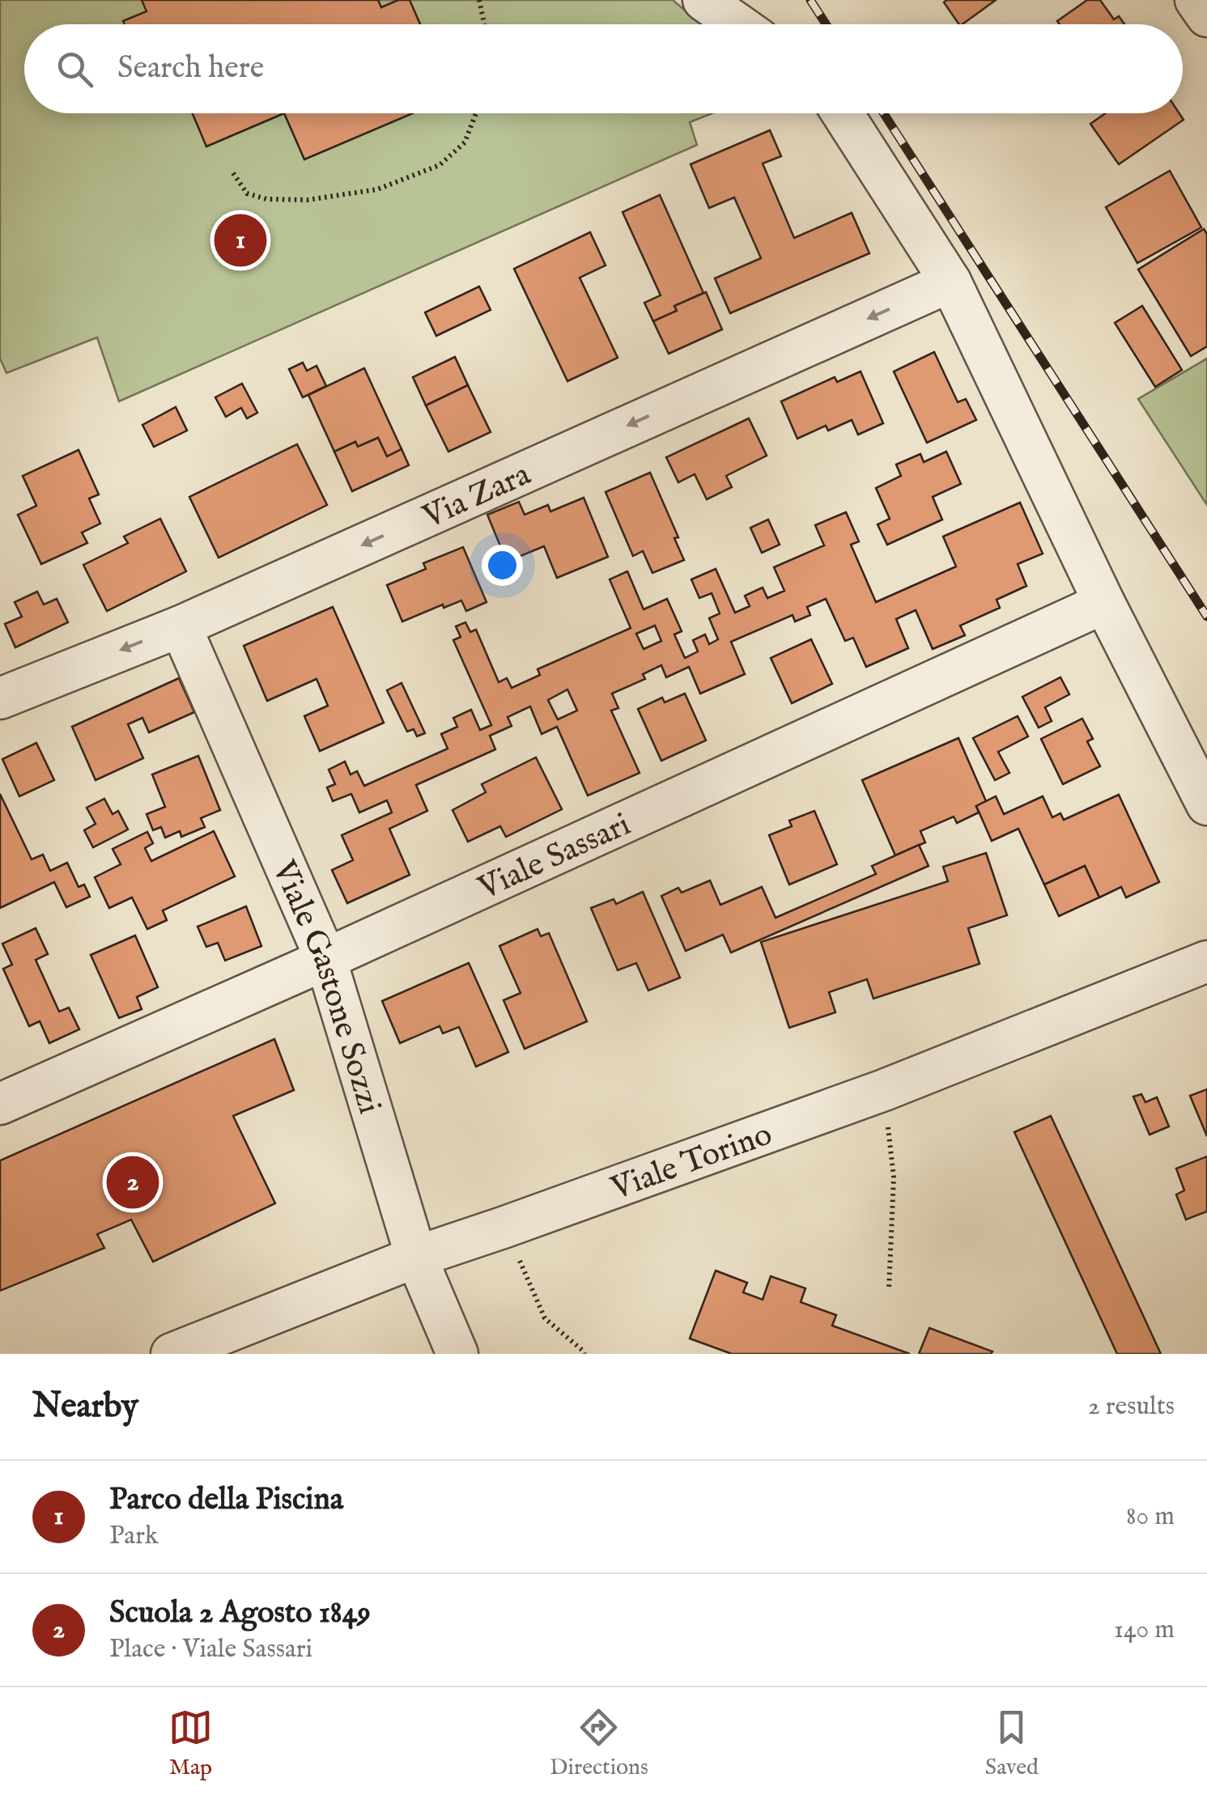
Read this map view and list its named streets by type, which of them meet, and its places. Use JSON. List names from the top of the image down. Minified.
{"streets":{"street":["Via Zara","Viale Sassari","Viale Gastone Sozzi","Viale Torino"]},"crossings":[["Via Zara","Viale Gastone Sozzi"],["Viale Sassari","Viale Gastone Sozzi"],["Viale Gastone Sozzi","Viale Torino"]],"one_way":["Via Zara"],"page":{"search":"Search here","pins":["1","2"],"heading":["Nearby","2 results"],"list":[{"mark":"1","name":"Parco della Piscina","note":"Park","value":"80 m"},{"mark":"2","name":"Scuola 2 Agosto 1849","note":"Place · Viale Sassari","value":"140 m"}],"nav":["Map","Directions","Saved"]}}
